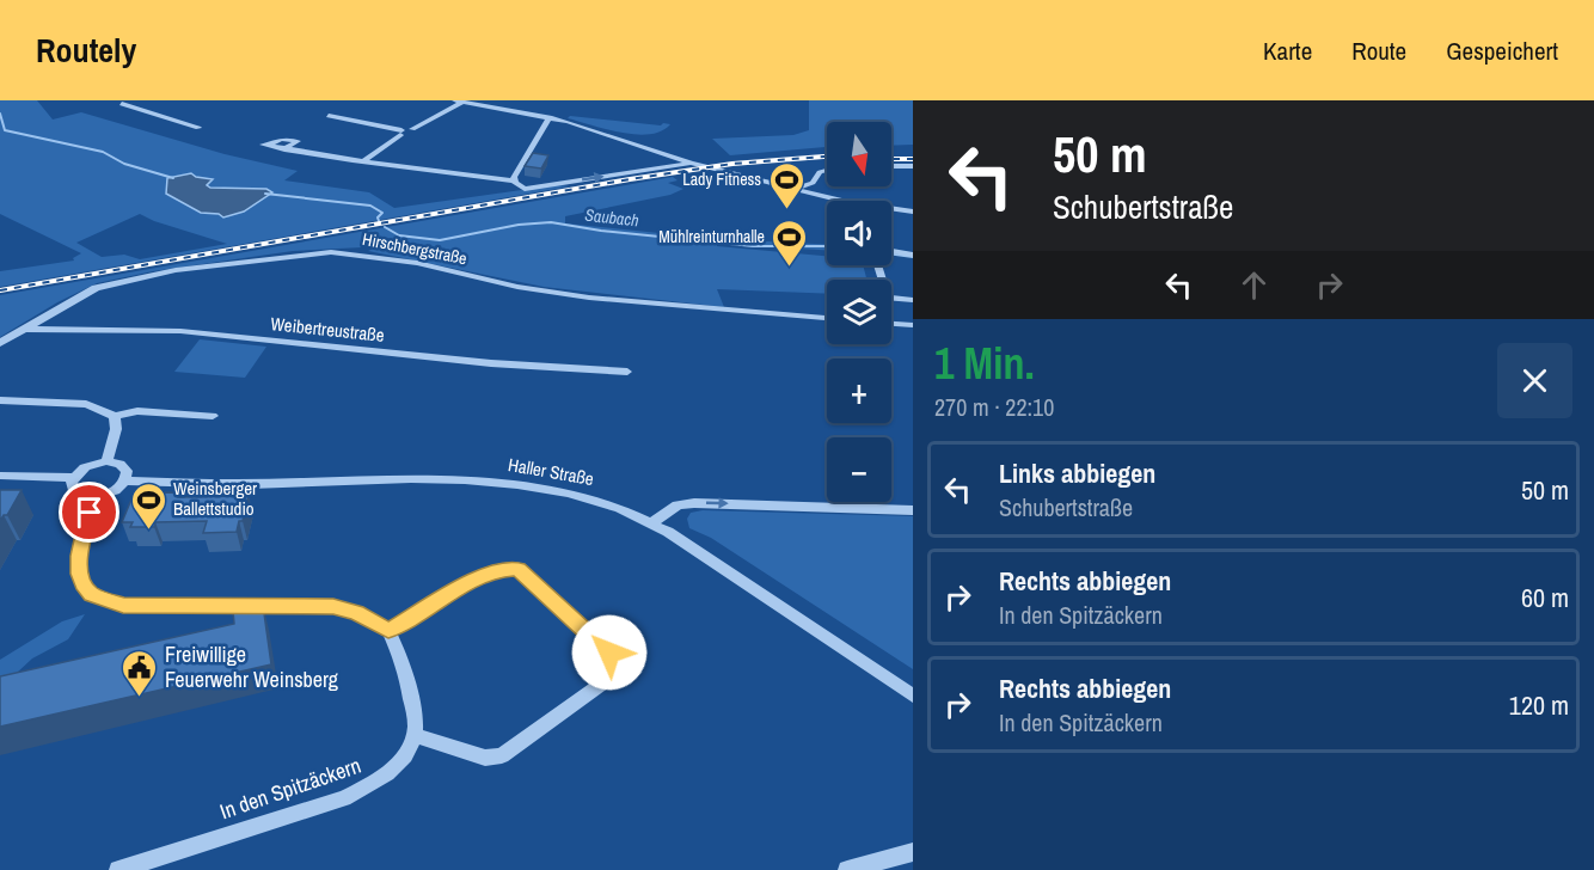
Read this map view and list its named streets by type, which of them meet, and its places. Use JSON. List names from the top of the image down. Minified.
{"streets":{"street":["Hirschbergstraße","Weibertreustraße","Haller Straße","In den Spitzäckern"]},"crossings":[["Hirschbergstraße","Weibertreustraße"]],"water":["Saubach"],"places":{"sports":["Lady Fitness","Mühlreinturnhalle","Weinsberger Ballettstudio"],"public building":["Freiwillige Feuerwehr Weinsberg"]},"north":"bottom","page":{"header":"Routely","nav":["Karte","Route","Gespeichert"],"turn":["50 m","Schubertstraße"],"map_buttons":["+","−"],"heading":["1 Min.","270 m · 22:10"],"list":[{"name":"Links abbiegen","note":"Schubertstraße","value":"50 m"},{"name":"Rechts abbiegen","note":"In den Spitzäckern","value":"60 m"},{"name":"Rechts abbiegen","note":"In den Spitzäckern","value":"120 m"}]}}
